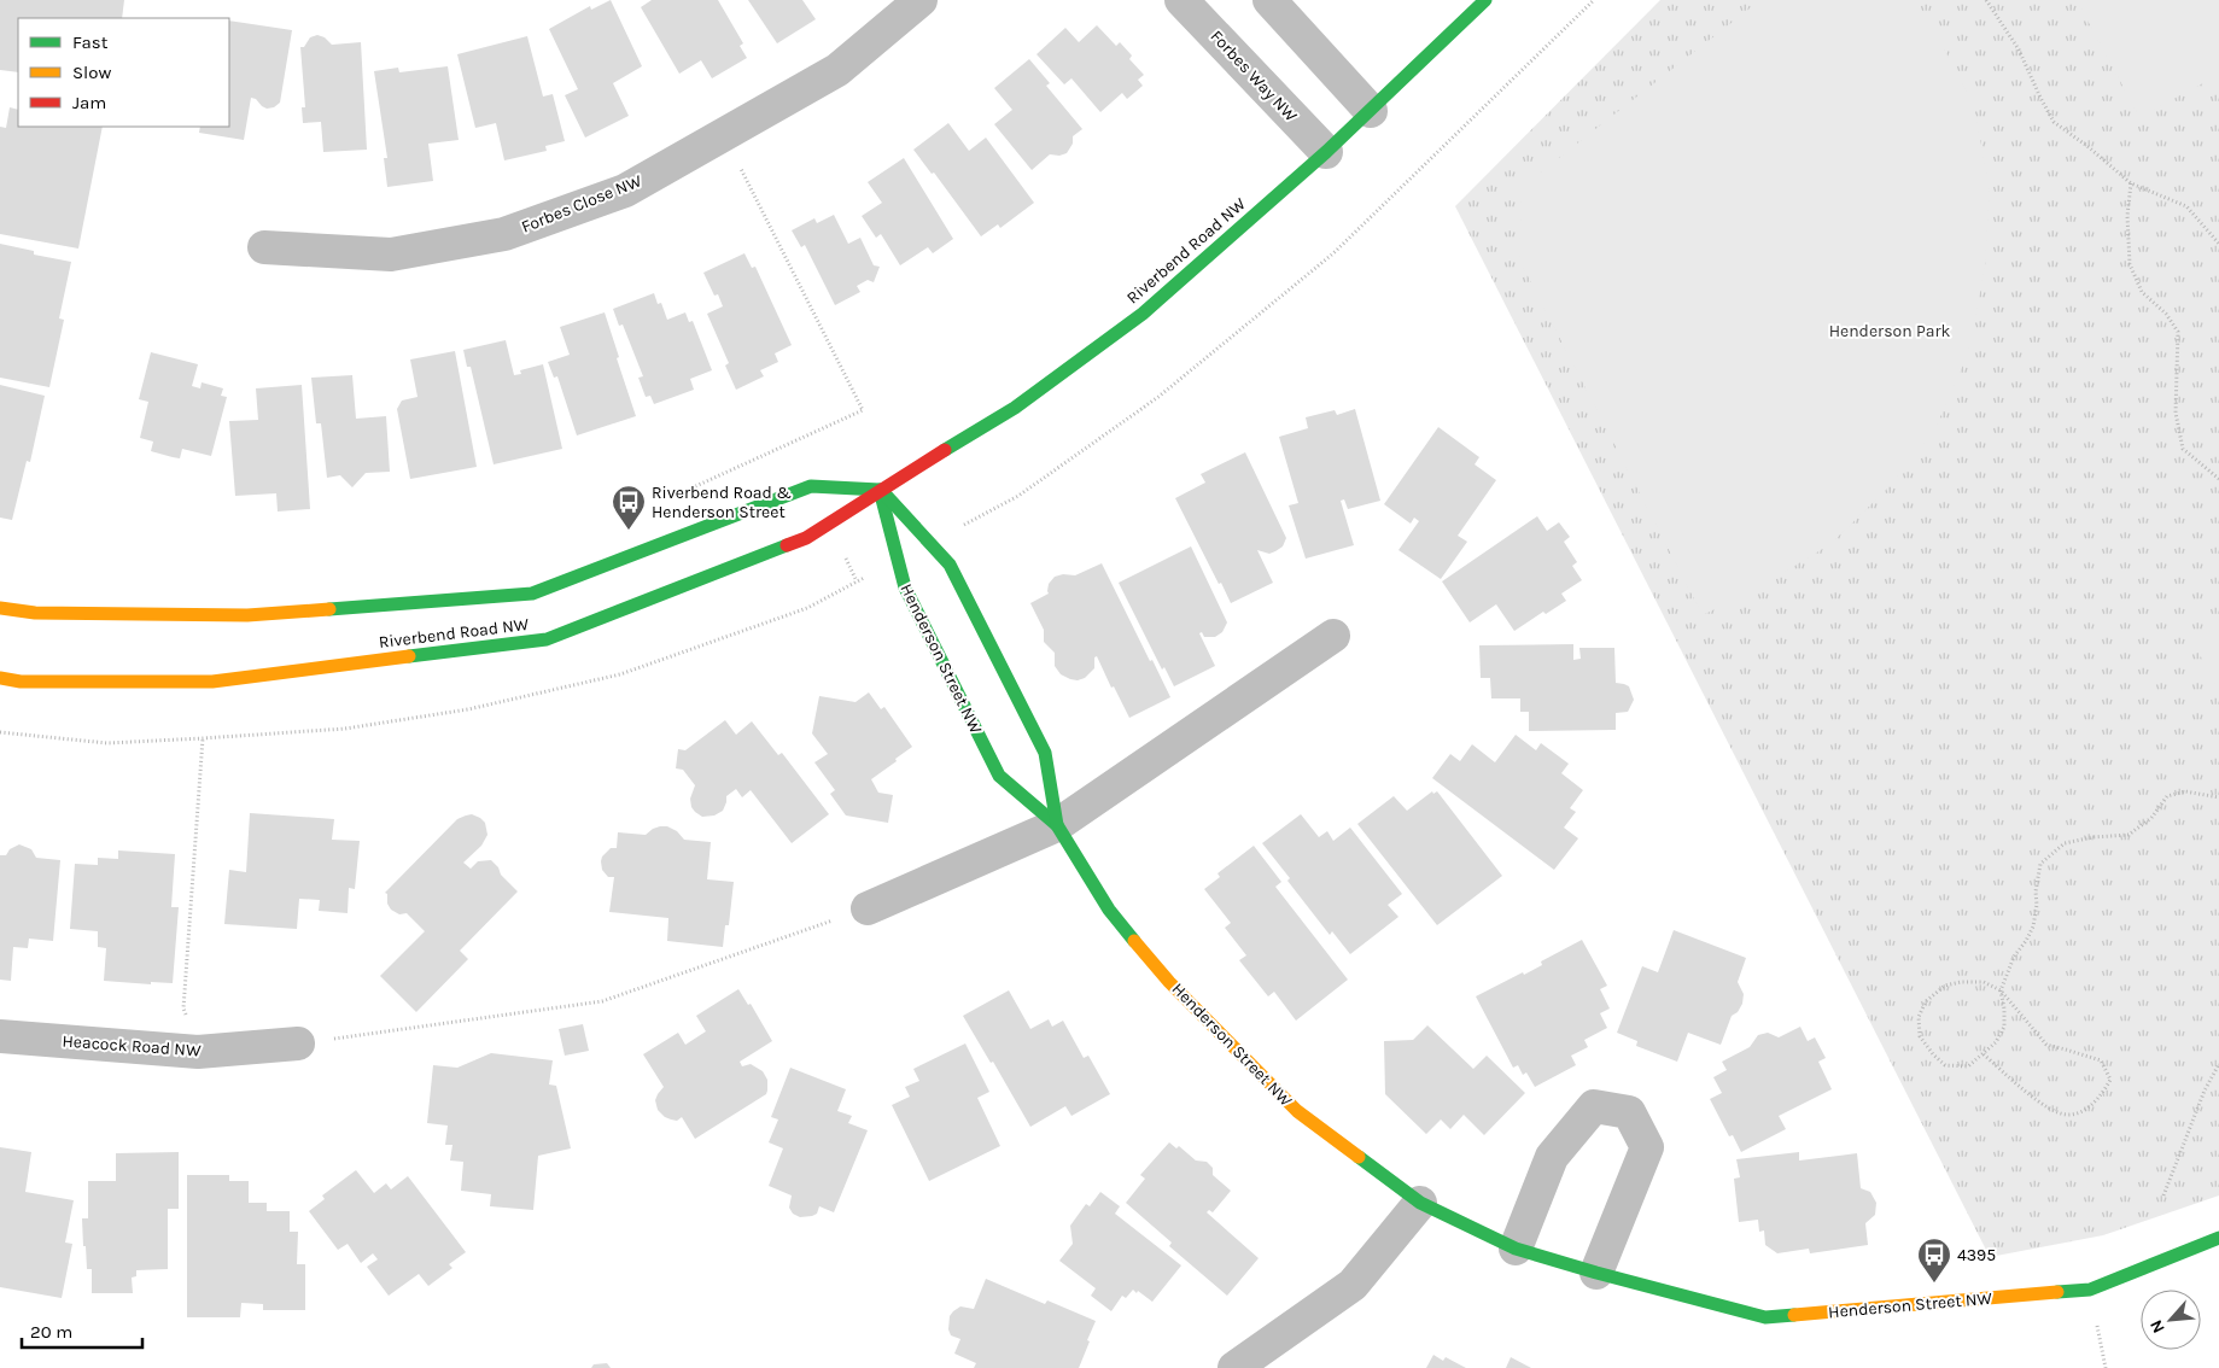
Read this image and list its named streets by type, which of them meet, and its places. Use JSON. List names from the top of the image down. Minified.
{"streets":{"main road":["Riverbend Road NW","Henderson Street NW"],"street":["Forbes Way NW","Forbes Close NW","Heacock Road NW"]},"crossings":[["Forbes Way NW","Riverbend Road NW"],["Riverbend Road NW","Henderson Street NW"]],"parks":["Henderson Park"],"places":{"bus stop":["Riverbend Road & Henderson Street","4395"]},"legend":["Fast","Slow","Jam"],"scale_bar":"20 m","north":"bottom left"}
